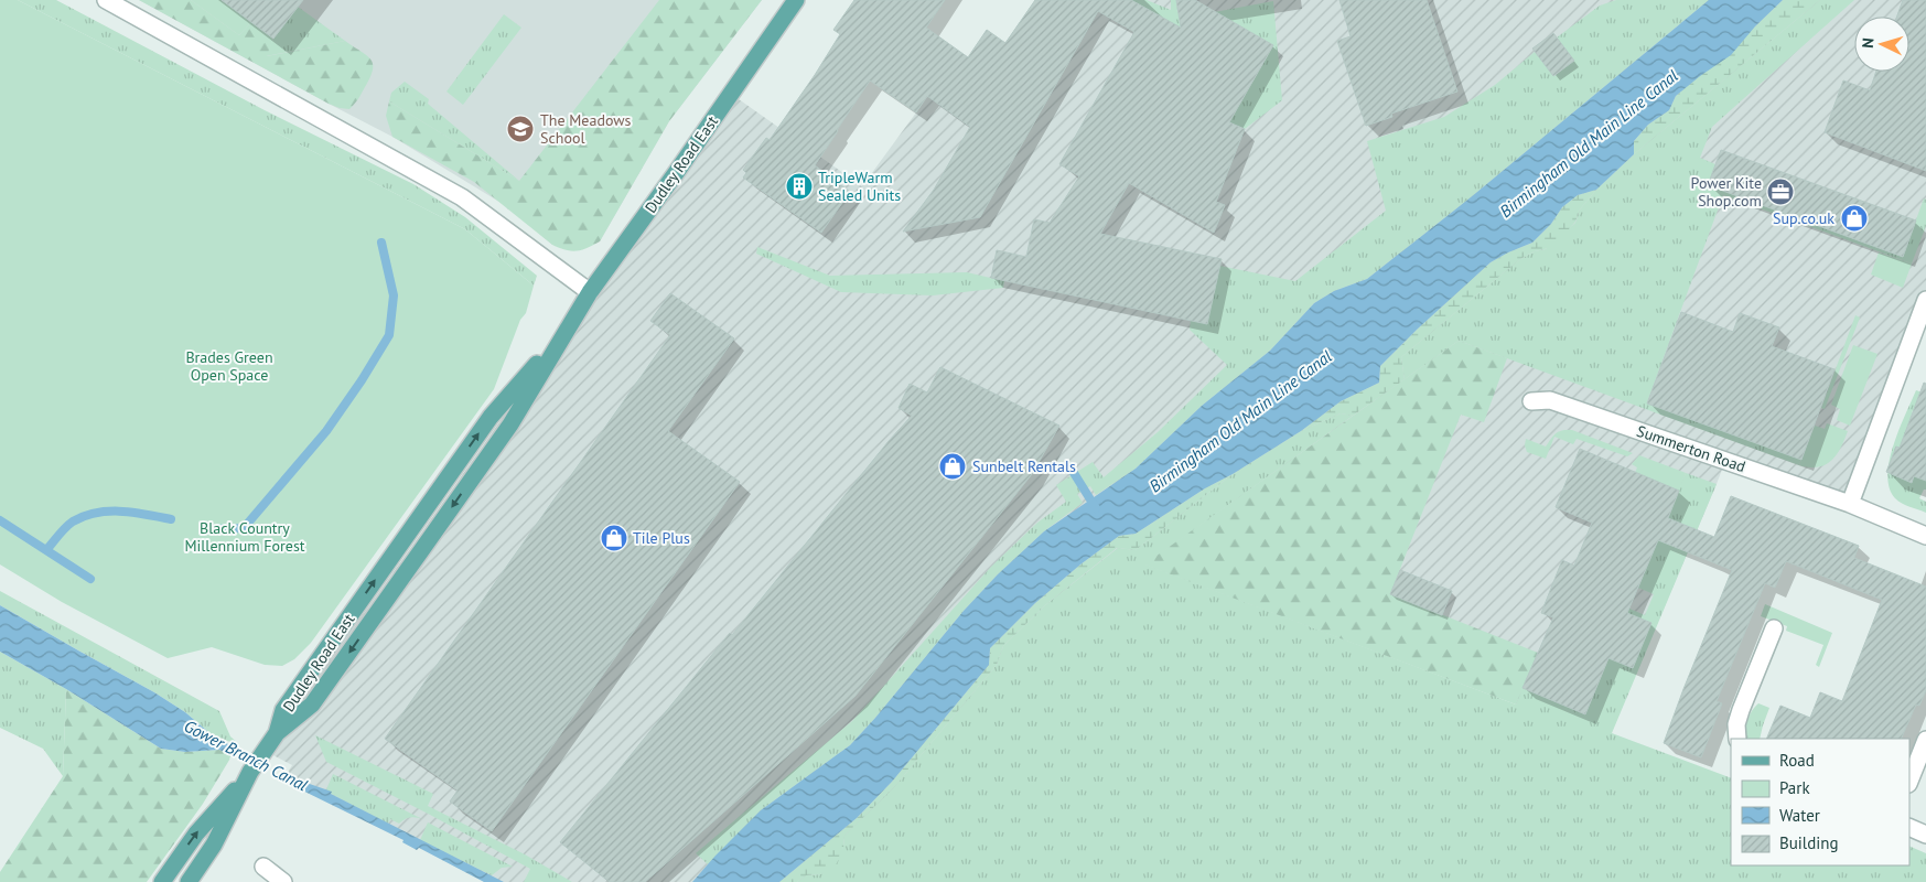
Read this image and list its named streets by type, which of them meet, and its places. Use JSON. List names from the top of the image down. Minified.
{"streets":{"main road":["Dudley Road East"],"street":["Summerton Road"]},"water":["Birmingham Old Main Line Canal","Gower Branch Canal"],"parks":["Brades Green Open Space","Black Country Millennium Forest"],"places":{"school or university":["The Meadows School"],"building":["TripleWarm Sealed Units"],"office":["Power Kite Shop.com"],"shop":["Sup.co.uk","Sunbelt Rentals","Tile Plus"]},"legend":["Road","Park","Water","Building"],"north":"left"}
